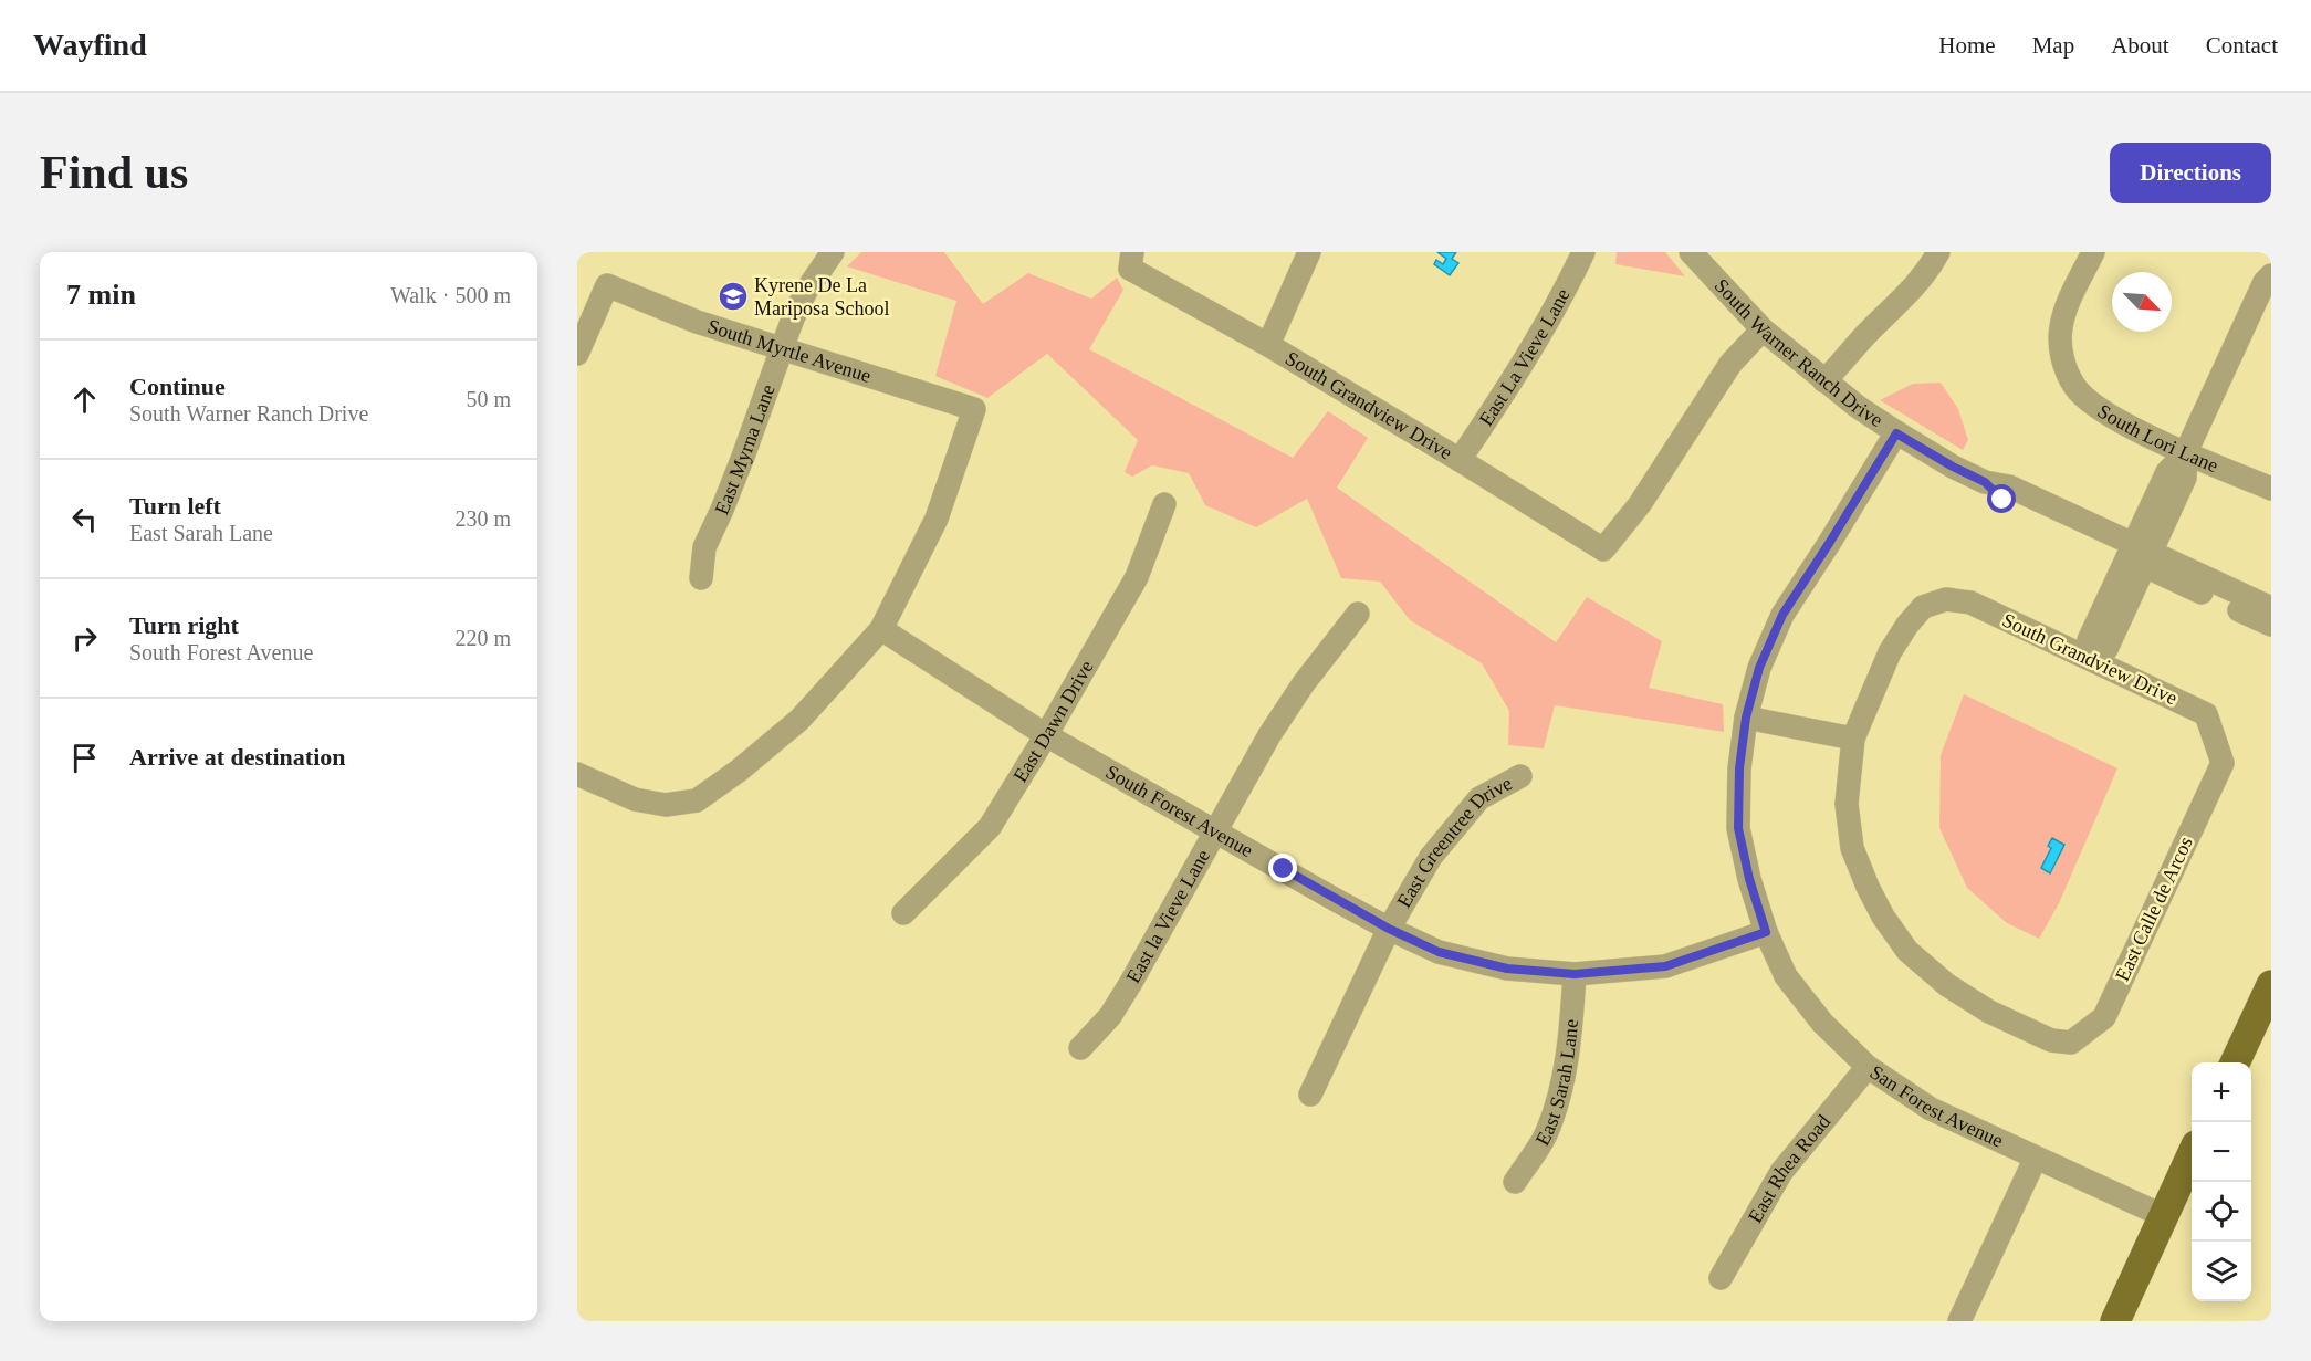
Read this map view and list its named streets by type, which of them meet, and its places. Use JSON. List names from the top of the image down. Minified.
{"streets":{"street":["South Warner Ranch Drive","South Myrtle Avenue","East La Vieve Lane","South Grandview Drive","South Lori Lane","East Myrna Lane","East Dawn Drive","South Forest Avenue","East Greentree Drive","East Calle de Arcos","East la Vieve Lane","East Sarah Lane","San Forest Avenue","East Rhea Road"]},"crossings":[["South Warner Ranch Drive","South Grandview Drive"],["South Myrtle Avenue","East Myrna Lane"],["South Myrtle Avenue","South Forest Avenue"],["East La Vieve Lane","South Grandview Drive"],["South Grandview Drive","East Calle de Arcos"],["East Dawn Drive","South Forest Avenue"],["South Forest Avenue","East Greentree Drive"],["South Forest Avenue","East la Vieve Lane"],["South Forest Avenue","East Sarah Lane"],["South Forest Avenue","San Forest Avenue"],["San Forest Avenue","East Rhea Road"]],"places":{"school or university":["Kyrene De La Mariposa School"]},"north":"bottom right","page":{"header":"Wayfind","nav":["Home","Map","About","Contact"],"buttons":"Directions","title":"Find us","heading":["7 min","Walk · 500 m"],"list":[["Continue","South Warner Ranch Drive","50 m"],["Turn left","East Sarah Lane","230 m"],["Turn right","South Forest Avenue","220 m"],"Arrive at destination"],"map_buttons":["+","−"]}}
